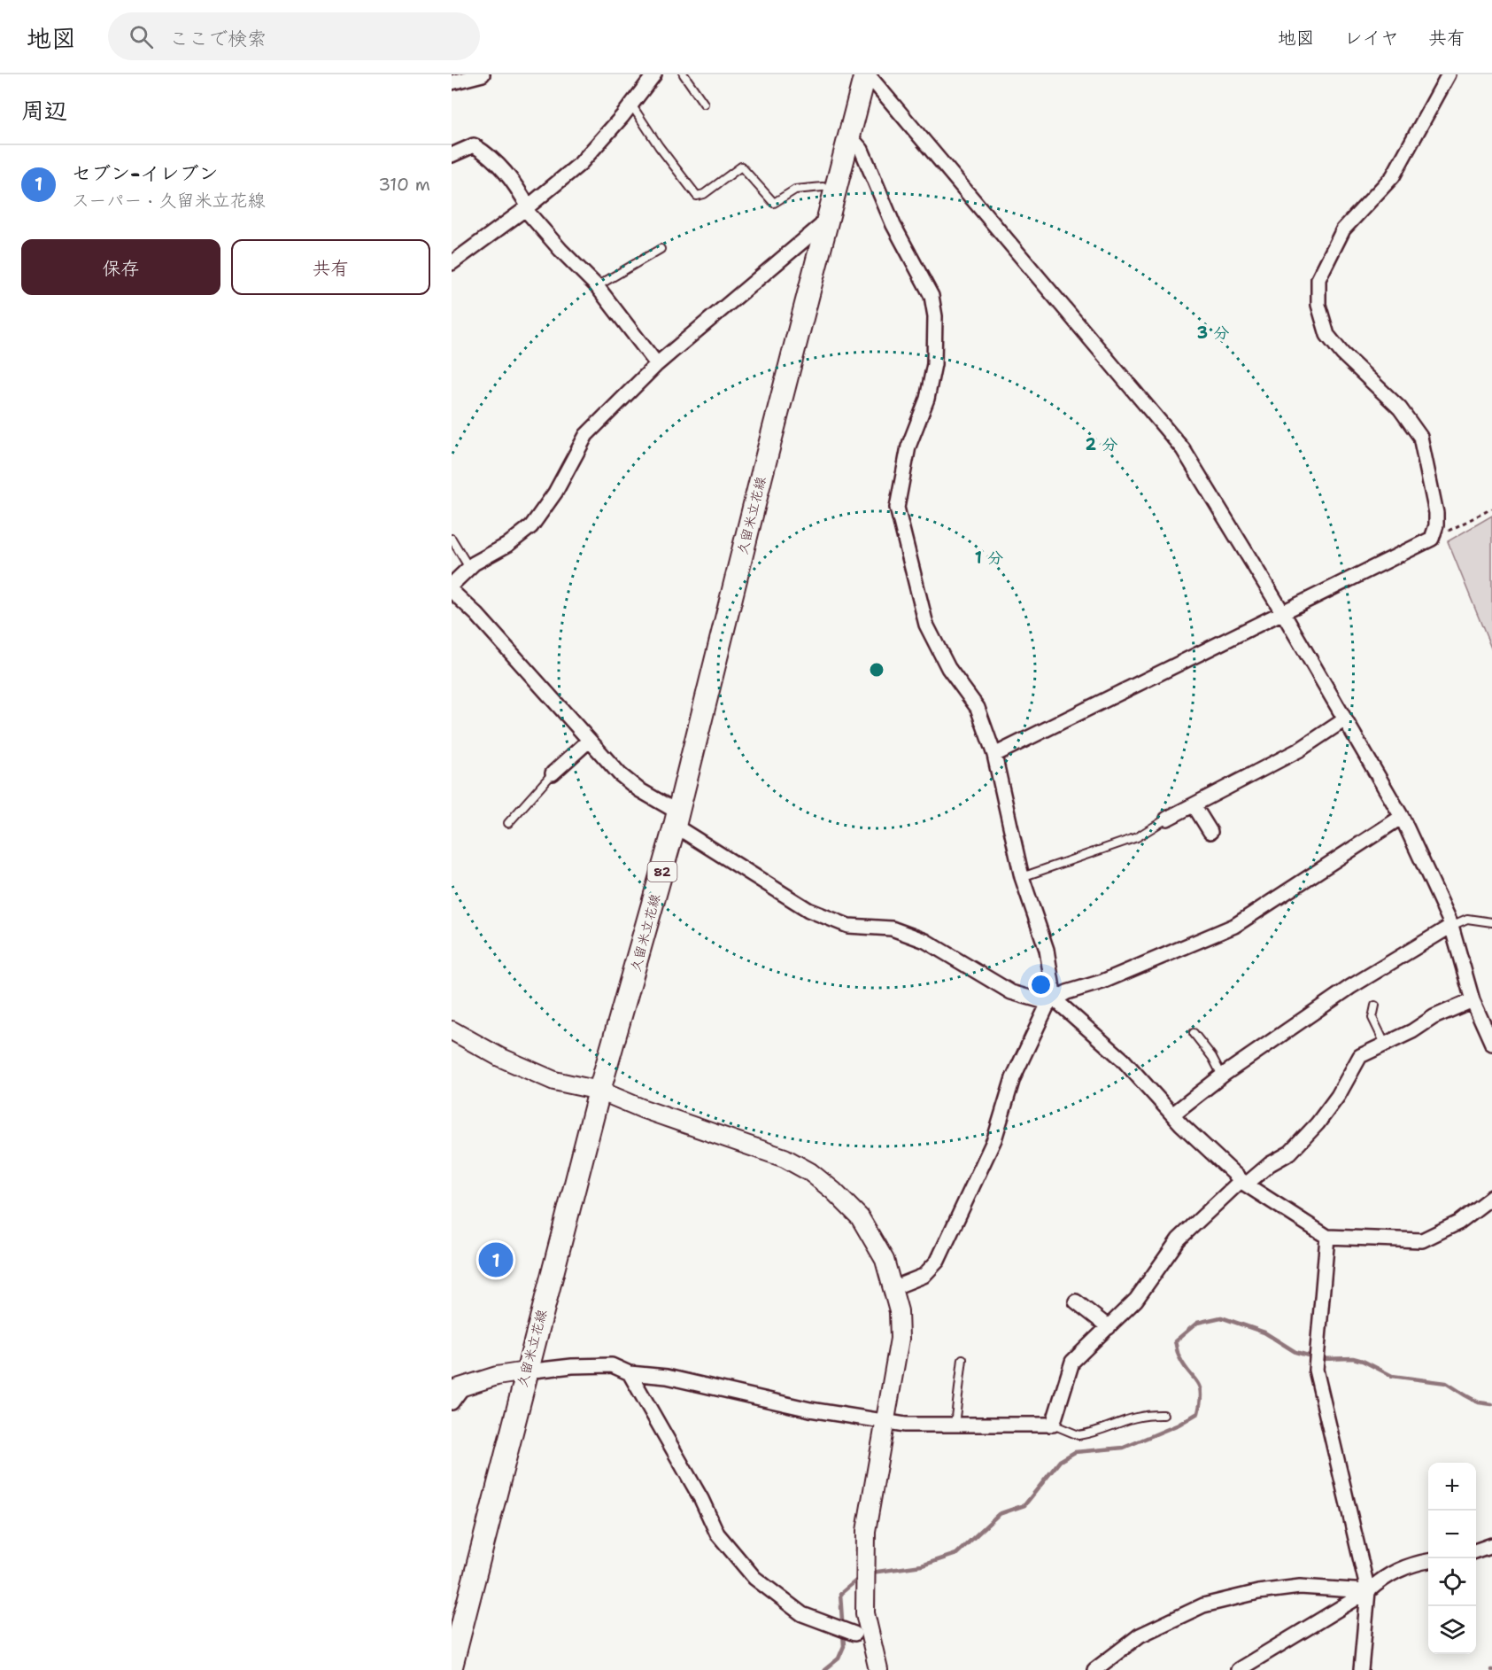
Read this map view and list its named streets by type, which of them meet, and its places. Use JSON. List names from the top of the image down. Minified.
{"streets":{"main road":["久留米立花線","82"]},"page":{"header":"地図","search":"ここで検索","nav":["地図","レイヤ","共有"],"heading":"周辺","list":[{"mark":"1","name":"セブン-イレブン","note":"スーパー · 久留米立花線","value":"310 m"}],"buttons":["保存","共有"],"pins":"1","map_buttons":["+","−"]},"rings":["3 分","2 分","1 分"]}
